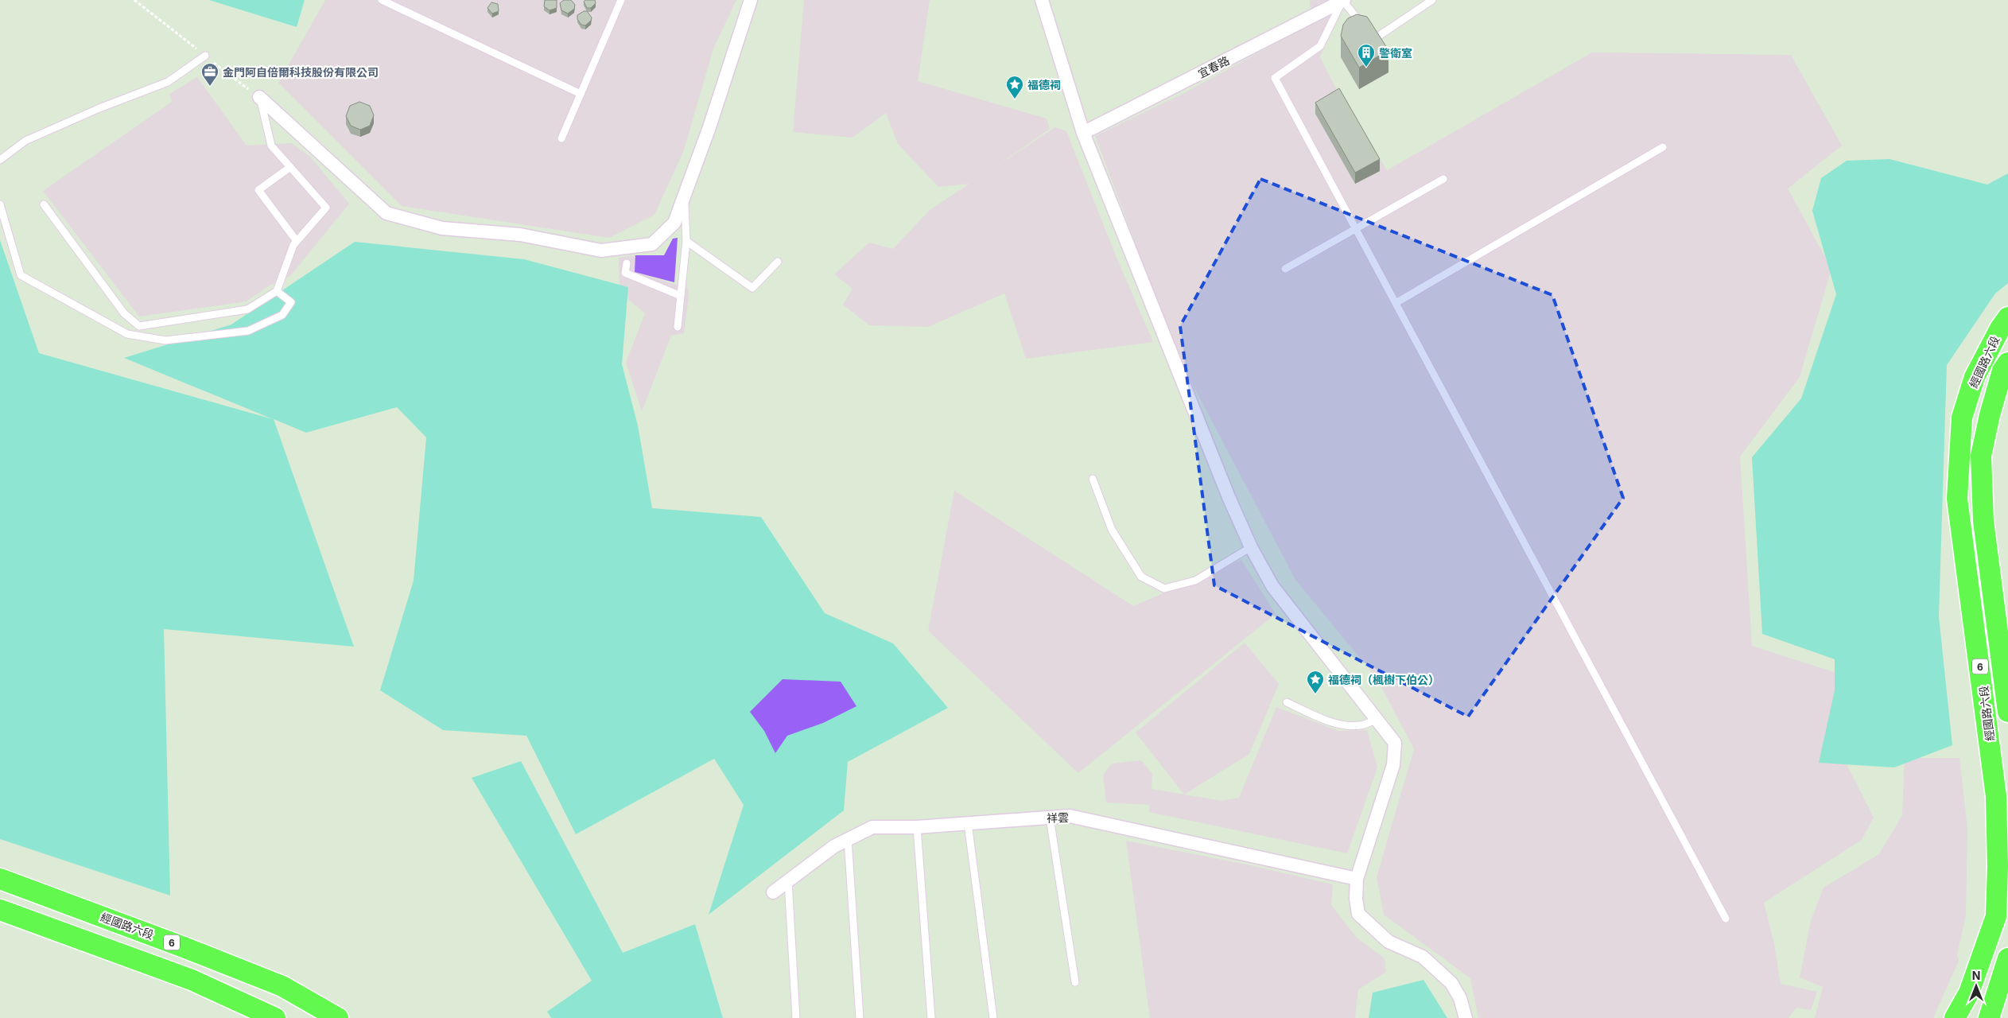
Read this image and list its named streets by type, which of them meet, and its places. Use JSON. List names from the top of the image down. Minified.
{"streets":{"main road":["經國路六段","6"],"street":["宜春路","祥雲"]},"places":{"building":["警衛室"],"office":["金門阿自倍爾科技股份有限公司"],"place":["福德祠","福德祠（楓樹下伯公）"]},"north":"top"}
